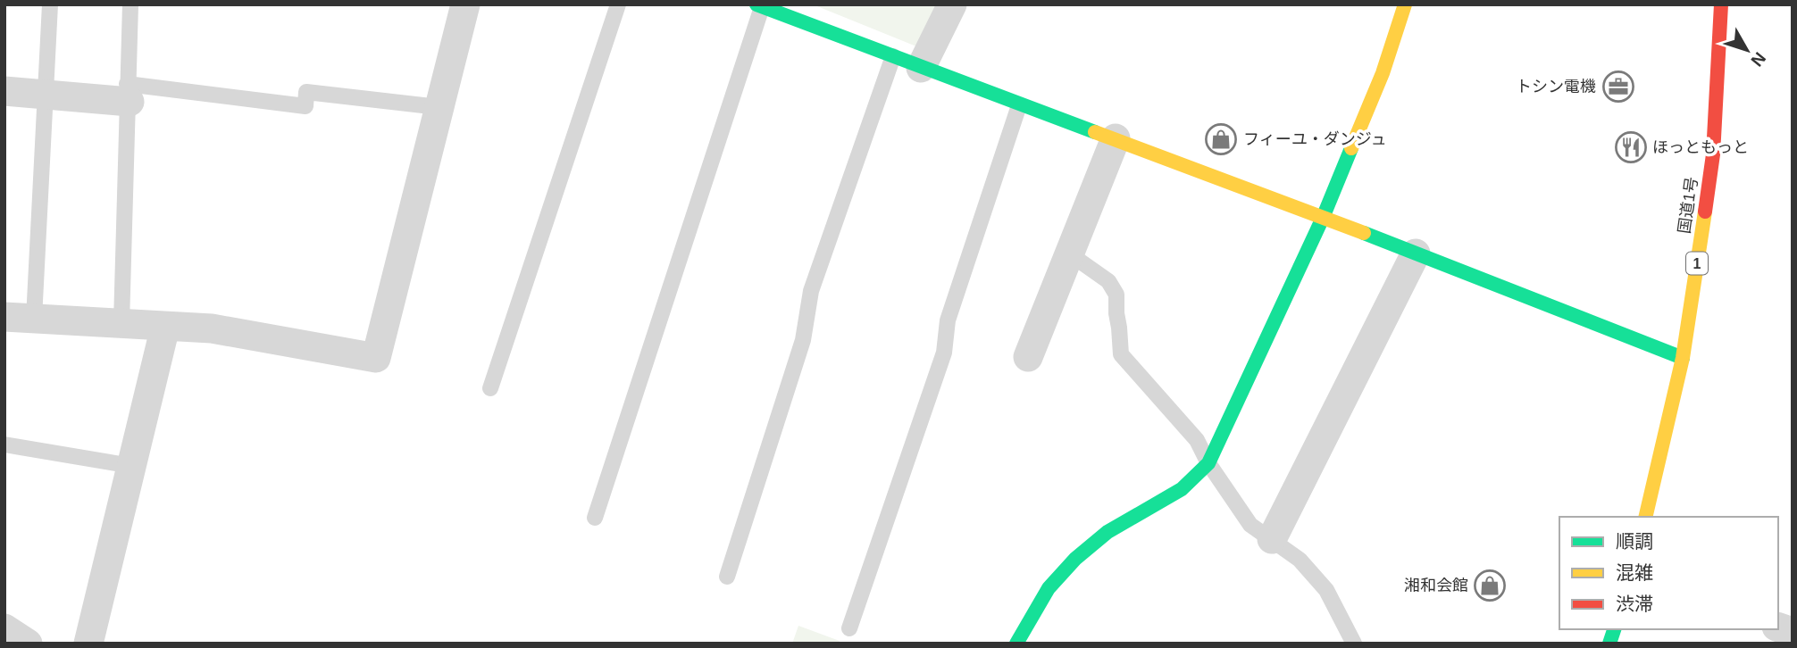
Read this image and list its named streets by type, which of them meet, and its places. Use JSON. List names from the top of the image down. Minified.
{"streets":{"main road":["国道1号","1"]},"places":{"office":["トシン電機"],"shop":["フィーユ・ダンジュ","湘和会館"],"restaurant":["ほっともっと"]},"legend":["順調","混雑","渋滞"],"north":"bottom right"}
